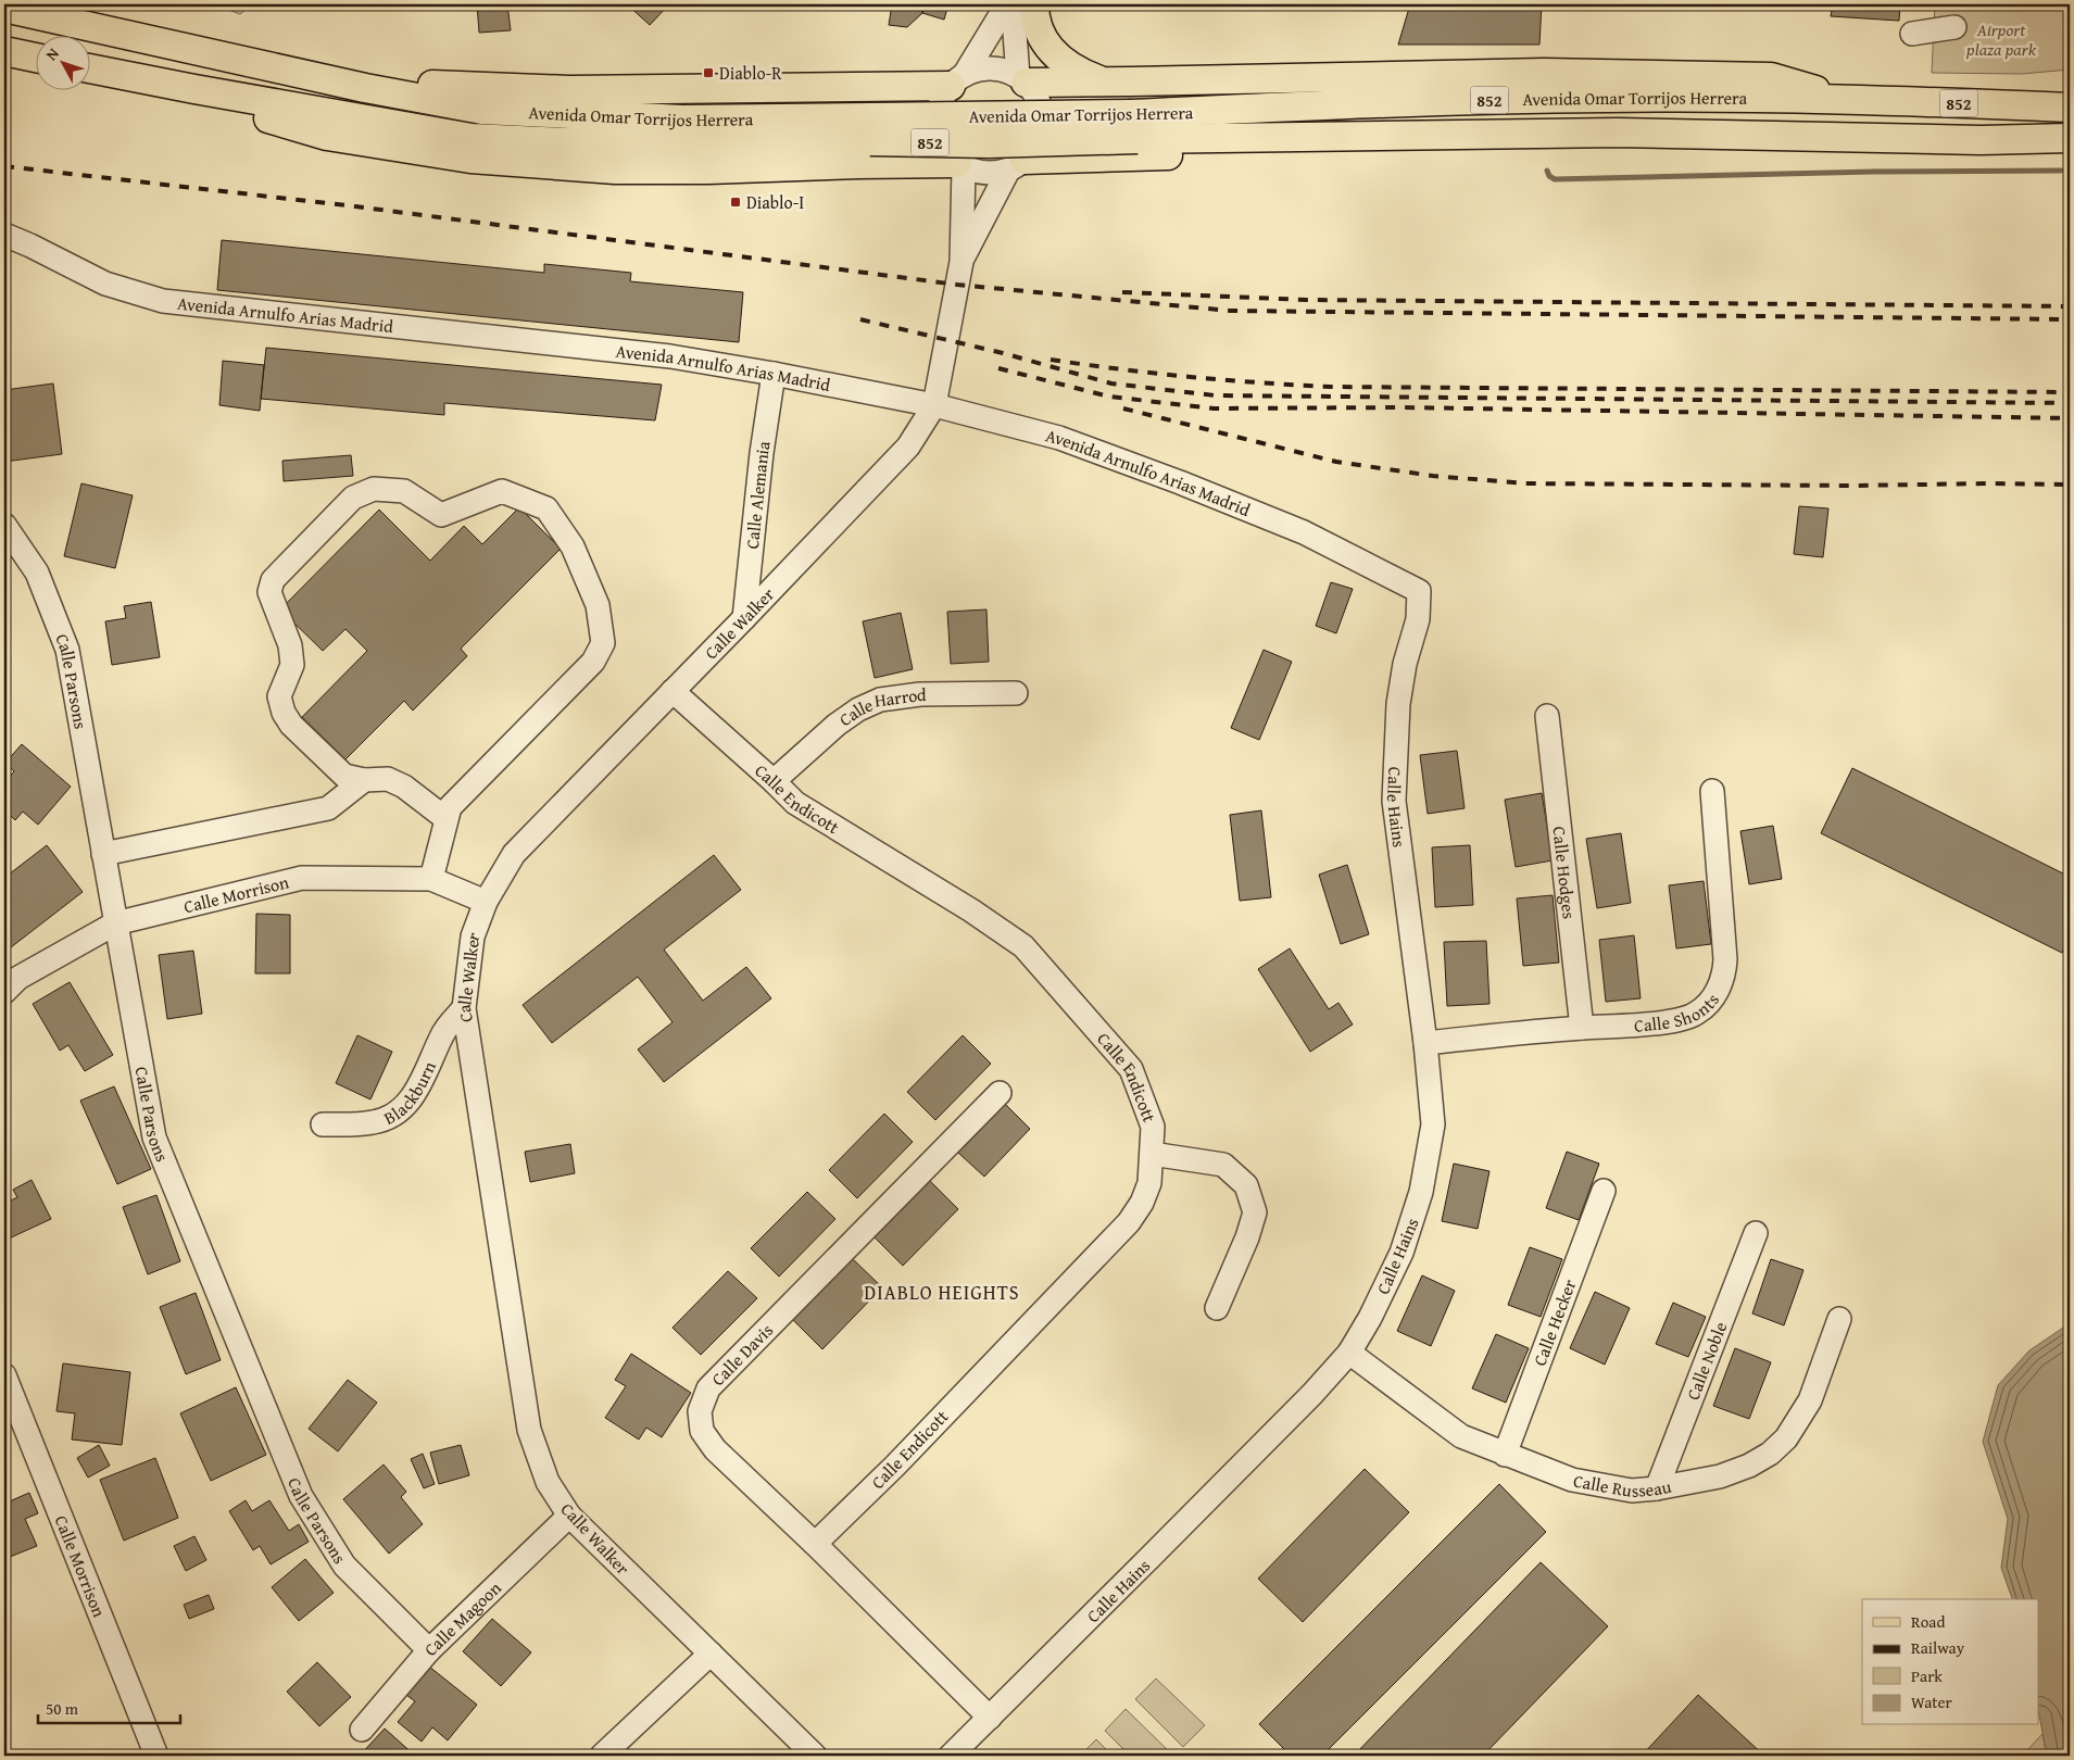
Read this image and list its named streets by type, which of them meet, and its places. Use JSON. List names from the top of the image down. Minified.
{"streets":{"main road":["Avenida Omar Torrijos Herrera","852"],"street":["Avenida Arnulfo Arias Madrid","Calle Alemania","Calle Walker","Calle Parsons","Calle Harrod","Calle Endicott","Calle Hains","Calle Hodges","Calle Morrison","Calle Shonts","Blackburn","Calle Hecker","Calle Davis","Calle Noble","Calle Russeau","Calle Magoon"]},"crossings":[["Avenida Arnulfo Arias Madrid","Calle Alemania"],["Avenida Arnulfo Arias Madrid","Calle Walker"],["Avenida Arnulfo Arias Madrid","Calle Hains"],["Calle Alemania","Calle Walker"],["Calle Walker","Calle Endicott"],["Calle Walker","Calle Morrison"],["Calle Walker","Blackburn"],["Calle Walker","Calle Magoon"],["Calle Parsons","Calle Morrison"],["Calle Parsons","Calle Magoon"],["Calle Harrod","Calle Endicott"],["Calle Endicott","Calle Davis"],["Calle Hains","Calle Shonts"],["Calle Hains","Calle Davis"],["Calle Hains","Calle Russeau"],["Calle Hodges","Calle Shonts"],["Calle Hecker","Calle Russeau"],["Calle Noble","Calle Russeau"]],"districts":["DIABLO HEIGHTS"],"parks":["Airport plaza park"],"places":{"transit":["Diablo-R","Diablo-I"]},"legend":["Road","Railway","Park","Water"],"scale_bar":"50 m","north":"top left"}
